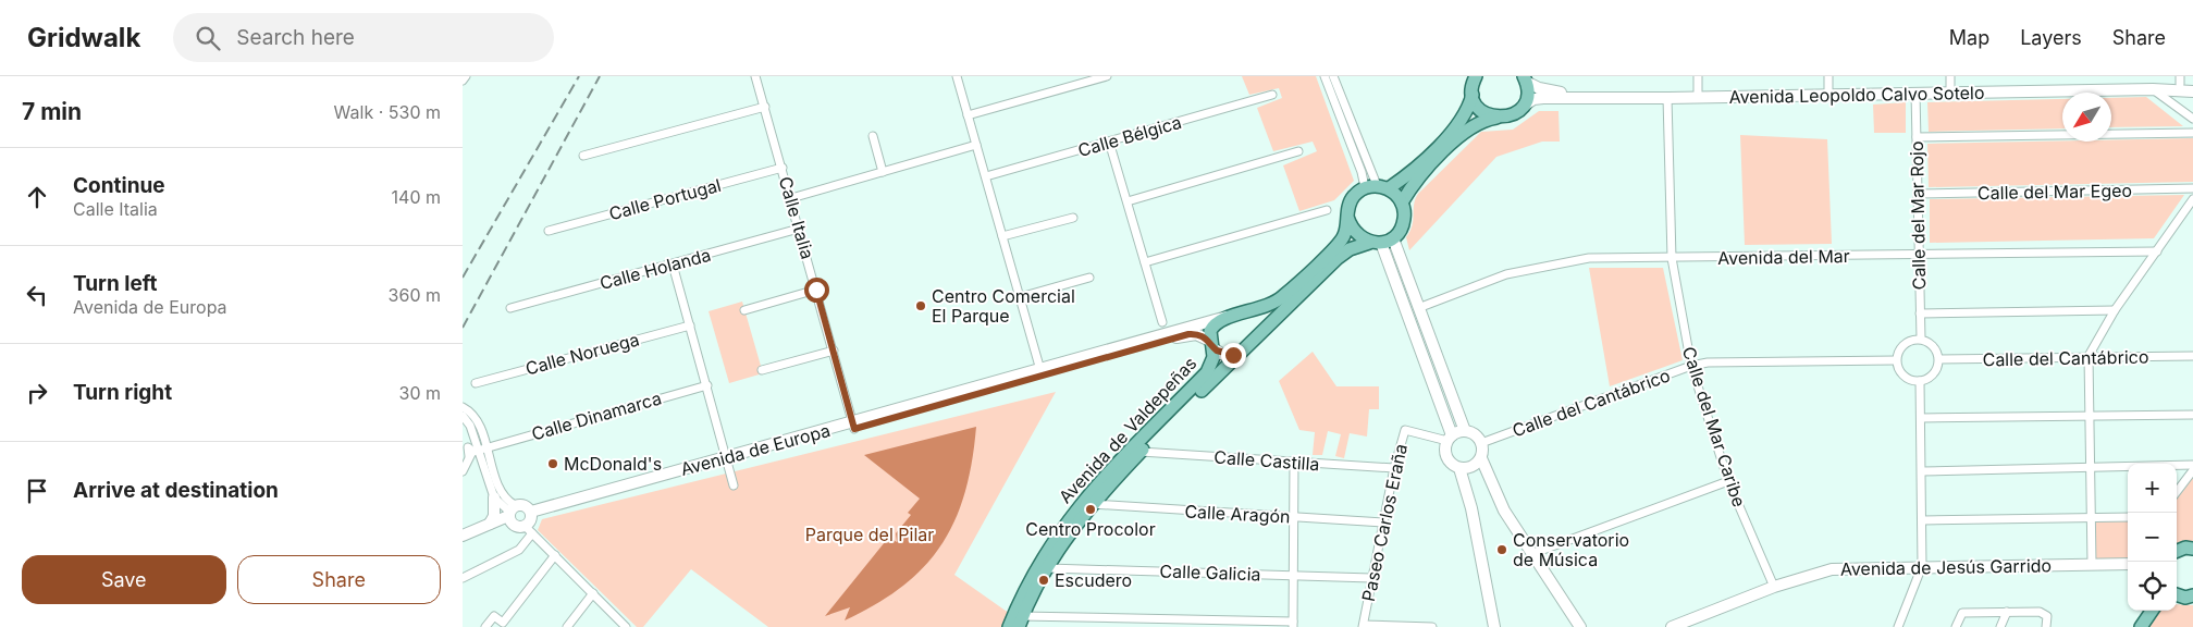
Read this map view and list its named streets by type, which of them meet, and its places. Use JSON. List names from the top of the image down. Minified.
{"streets":{"main road":["Avenida Leopoldo Calvo Sotelo","Avenida de Valdepeñas","Avenida de Europa","Avenida de Jesús Garrido"],"street":["Calle Bélgica","Calle del Mar Egeo","Calle Portugal","Calle del Mar Rojo","Calle Italia","Avenida del Mar","Calle Holanda","Calle Noruega","Calle del Cantábrico","Calle Dinamarca","Calle del Mar Caribe","Calle Castilla","Calle Aragón","Paseo Carlos Eraña","Calle Galicia"]},"crossings":[["Avenida Leopoldo Calvo Sotelo","Calle del Mar Rojo"],["Avenida Leopoldo Calvo Sotelo","Calle del Mar Caribe"],["Calle del Mar Egeo","Calle del Mar Rojo"],["Calle Portugal","Calle Italia"],["Calle del Mar Rojo","Avenida del Mar"],["Calle del Mar Rojo","Calle del Cantábrico"],["Calle Italia","Calle Holanda"],["Calle Italia","Avenida de Europa"],["Avenida del Mar","Calle del Mar Caribe"],["Calle del Cantábrico","Calle del Mar Caribe"],["Calle del Cantábrico","Paseo Carlos Eraña"],["Calle del Mar Caribe","Avenida de Jesús Garrido"],["Avenida de Valdepeñas","Avenida de Europa"],["Avenida de Valdepeñas","Calle Castilla"],["Avenida de Valdepeñas","Calle Aragón"],["Avenida de Valdepeñas","Calle Galicia"],["Calle Castilla","Paseo Carlos Eraña"],["Calle Aragón","Paseo Carlos Eraña"],["Paseo Carlos Eraña","Calle Galicia"]],"parks":["Parque del Pilar"],"places":["Centro Comercial El Parque","McDonald's","Centro Procolor","Conservatorio de Música","Escudero"],"north":"bottom left","page":{"header":"Gridwalk","search":"Search here","nav":["Map","Layers","Share"],"heading":["7 min","Walk · 530 m"],"list":[["Continue","Calle Italia","140 m"],["Turn left","Avenida de Europa","360 m"],["Turn right","30 m"],"Arrive at destination"],"map_buttons":["+","−"],"buttons":["Save","Share"]}}
